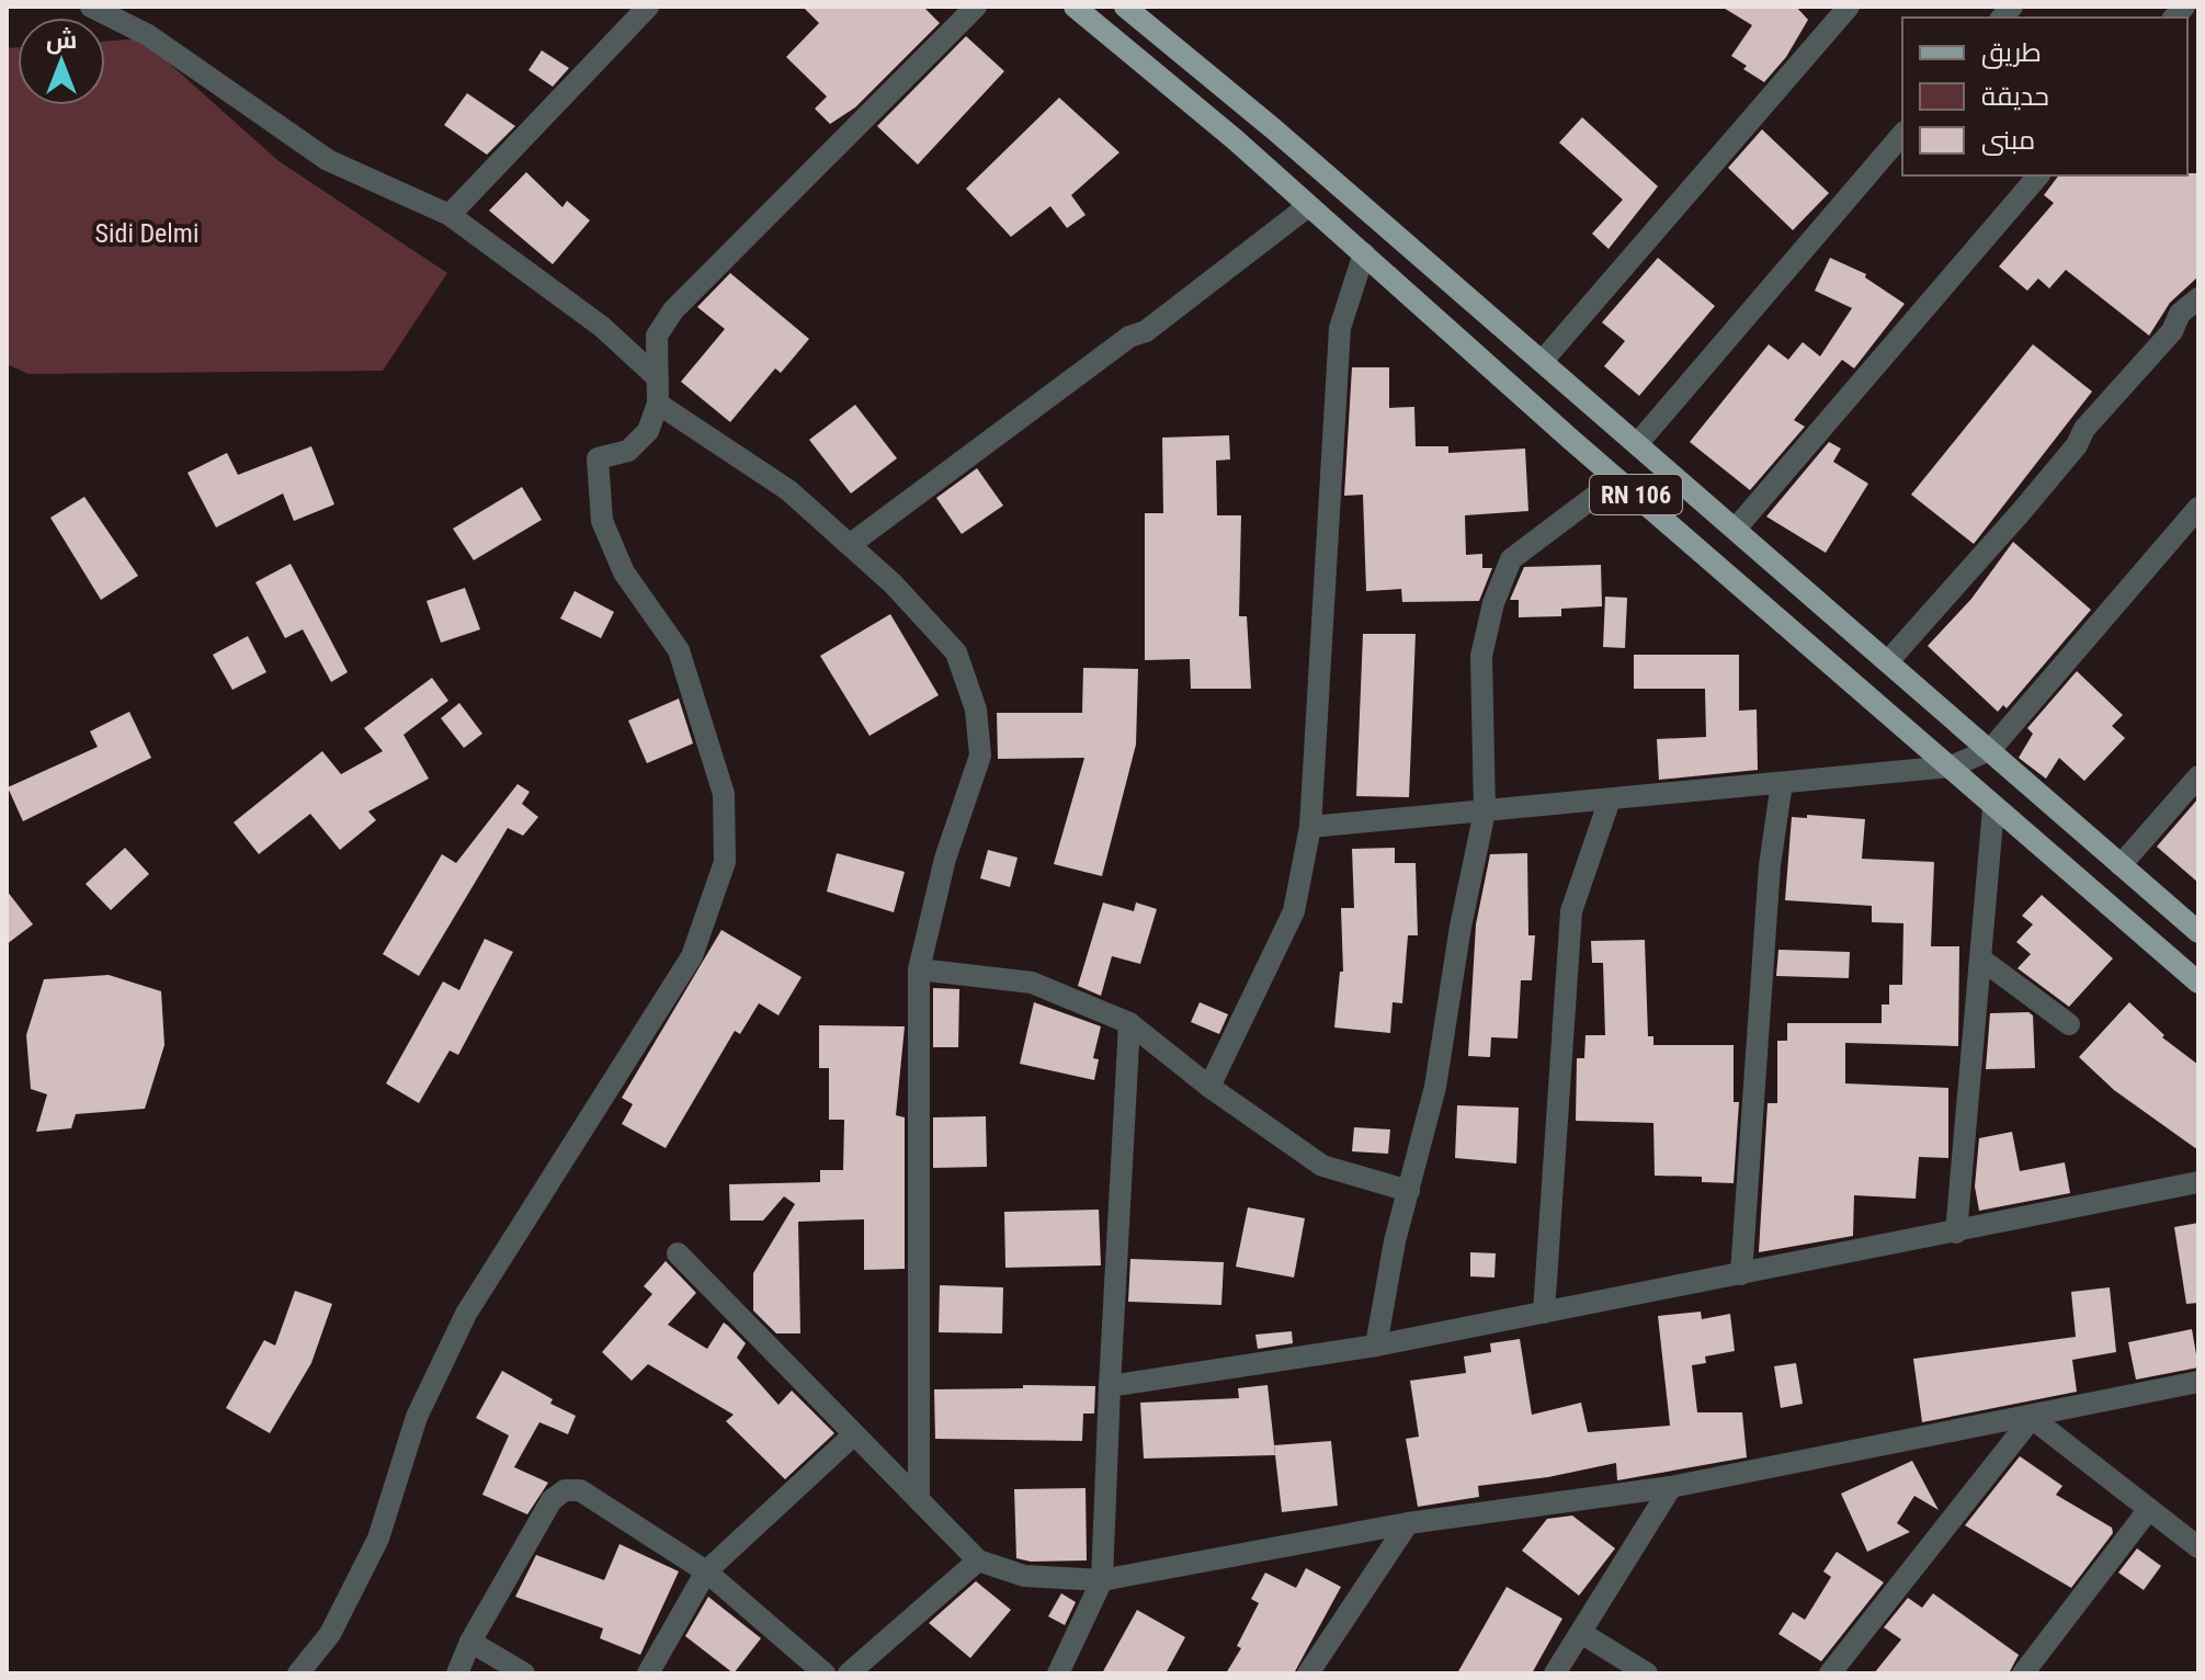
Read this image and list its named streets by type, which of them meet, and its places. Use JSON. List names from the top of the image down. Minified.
{"streets":{"main road":["RN 106"]},"parks":["Sidi Delmi"],"legend":["طريق","حديقة","مبنى"],"north":"top"}
